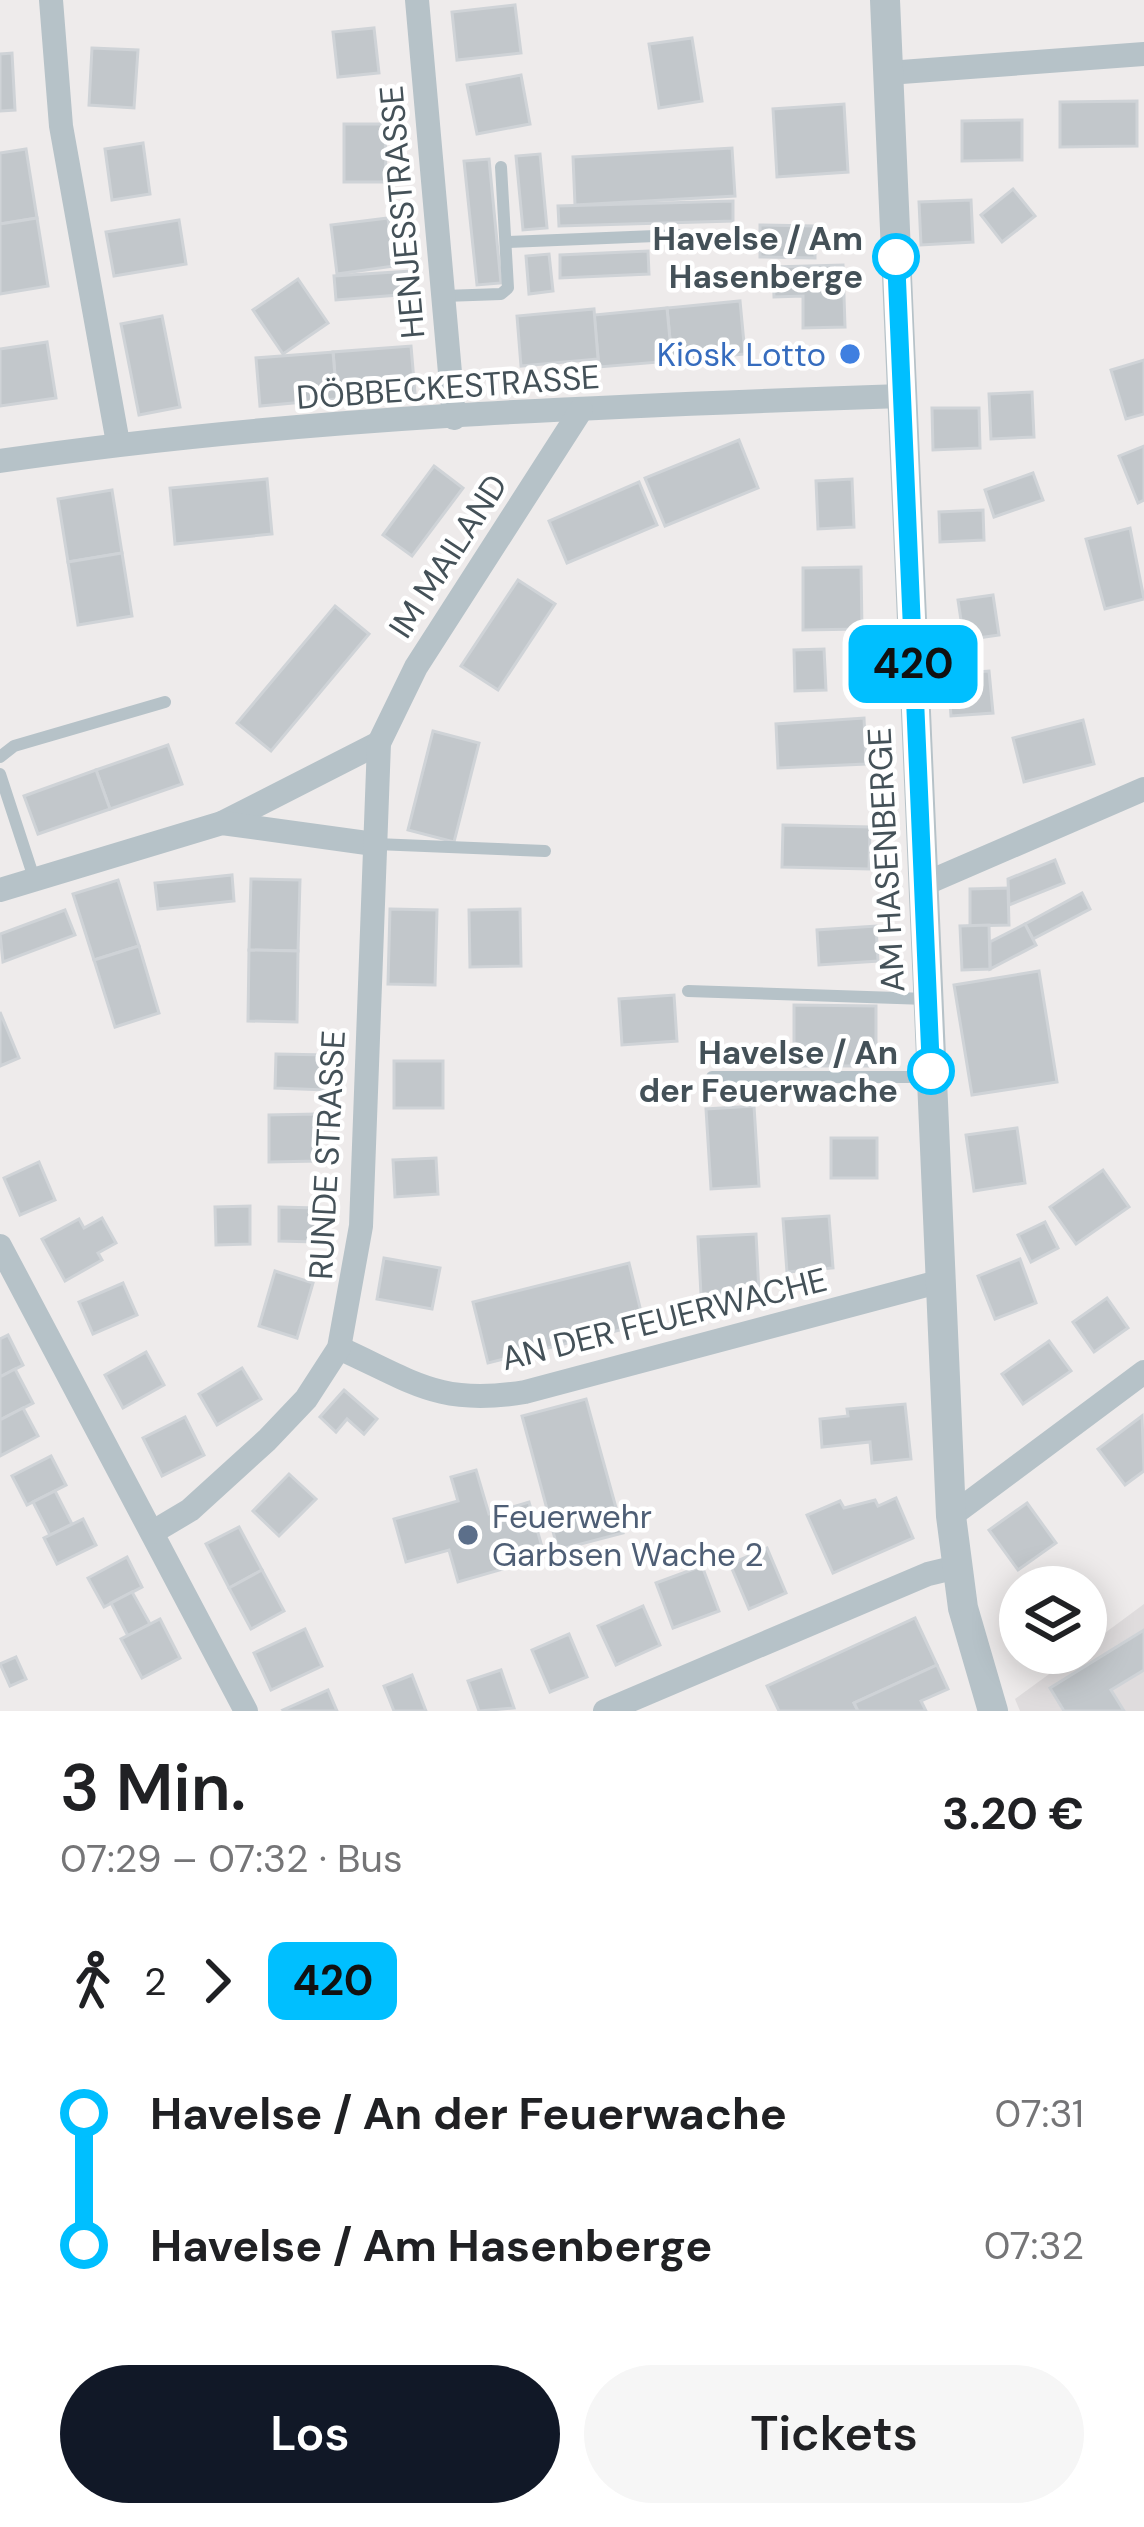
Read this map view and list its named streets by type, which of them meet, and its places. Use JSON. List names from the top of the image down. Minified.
{"streets":{"street":["HENJESSTRASSE","DÖBBECKESTRASSE","IM MAILAND","AM HASENBERGE","RUNDE STRASSE","AN DER FEUERWACHE"]},"crossings":[["HENJESSTRASSE","DÖBBECKESTRASSE"],["DÖBBECKESTRASSE","IM MAILAND"],["DÖBBECKESTRASSE","AM HASENBERGE"],["IM MAILAND","RUNDE STRASSE"],["AM HASENBERGE","AN DER FEUERWACHE"],["RUNDE STRASSE","AN DER FEUERWACHE"]],"places":["Havelse / Am Hasenberge","Kiosk Lotto","Havelse / An der Feuerwache","Feuerwehr Garbsen Wache 2"],"lines":["bus line 420"],"page":{"on_map":"420","heading":["3 Min.","07:29 – 07:32 · Bus","3.20 €"],"legs":["2","420"],"list":[{"name":"Havelse / An der Feuerwache","value":"07:31"},{"name":"Havelse / Am Hasenberge","value":"07:32"}],"buttons":["Los","Tickets"]}}
